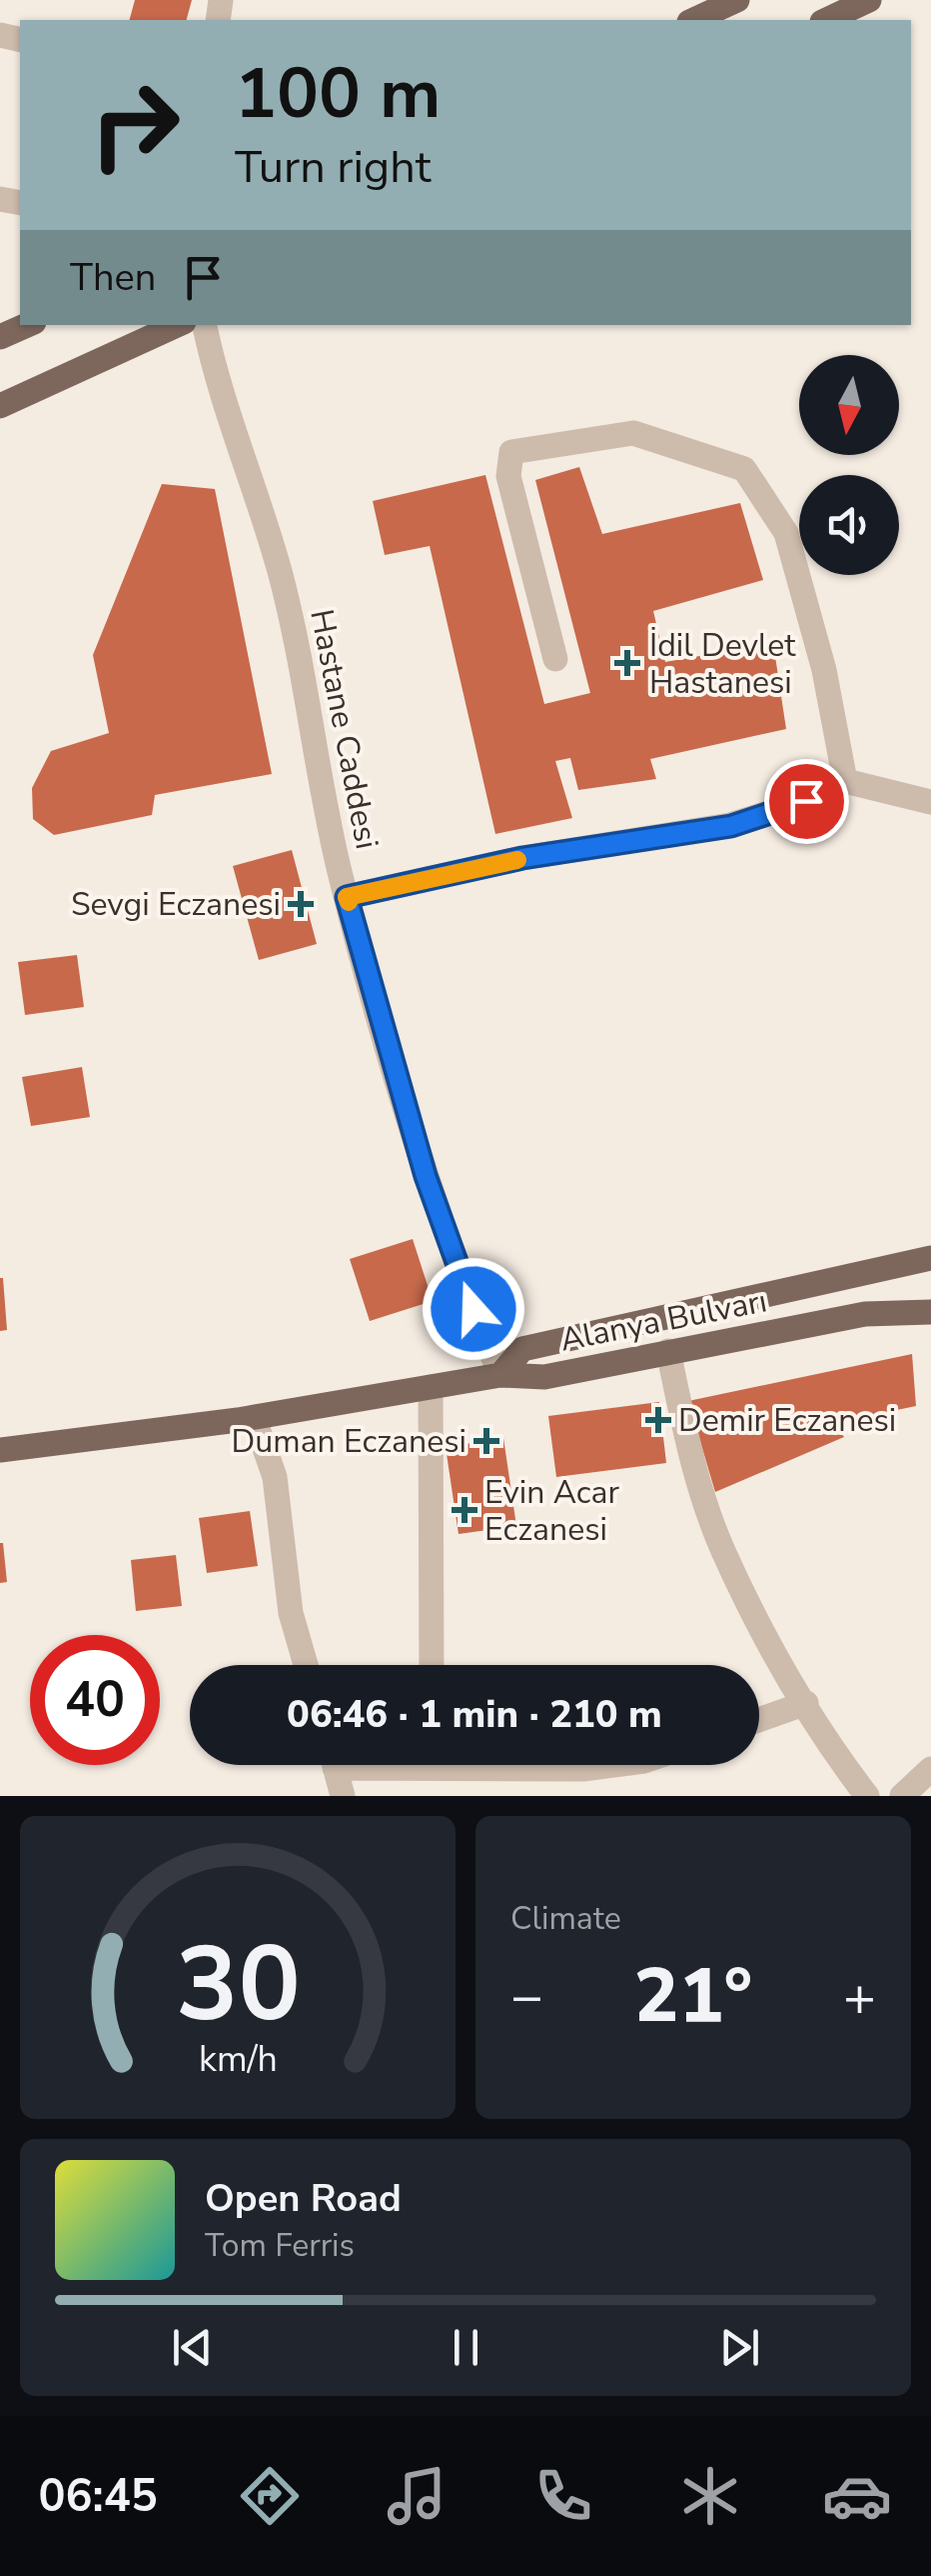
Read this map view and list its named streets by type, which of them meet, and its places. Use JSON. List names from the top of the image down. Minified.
{"streets":{"main road":["Alanya Bulvarı"],"street":["Hastane Caddesi"]},"crossings":[["Hastane Caddesi","Alanya Bulvarı"]],"places":{"health":["İdil Devlet Hastanesi","Sevgi Eczanesi","Demir Eczanesi","Duman Eczanesi","Evin Acar Eczanesi"]},"north":"bottom","page":{"turn":["100 m","Turn right"],"then":"Then","limit":"40","trip":"06:46 · 1 min · 210 m","tile":"Climate","heat":["−","21°","+"],"song":["Open Road","Tom Ferris"],"tabs":"06:45","gauge":["30","km/h"]}}
